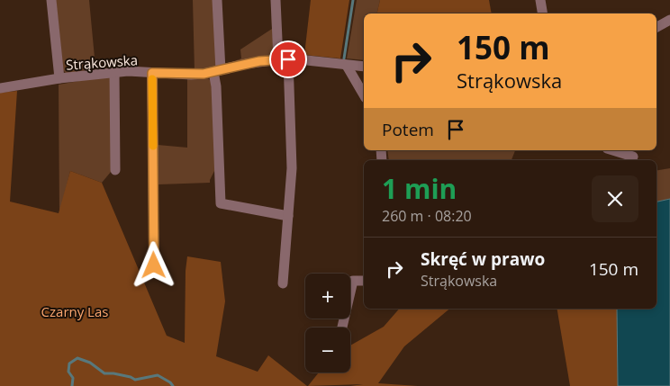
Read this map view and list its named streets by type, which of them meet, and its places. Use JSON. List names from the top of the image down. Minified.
{"streets":{"street":["Strąkowska"]},"parks":["Czarny Las"],"page":{"turn":["150 m","Strąkowska"],"then":"Potem","heading":["1 min","260 m · 08:20"],"list":[{"name":"Skręć w prawo","note":"Strąkowska","value":"150 m"}],"map_buttons":["+","−"]}}
